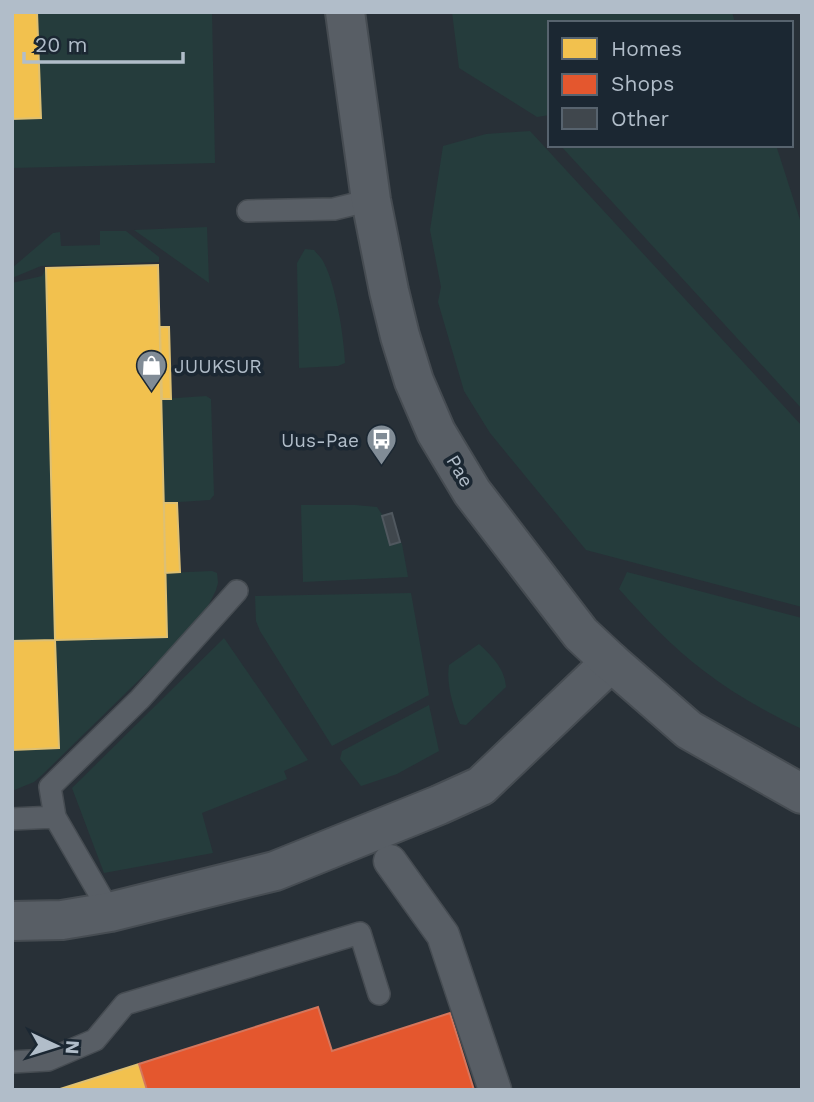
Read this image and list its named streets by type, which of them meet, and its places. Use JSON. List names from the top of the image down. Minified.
{"streets":{"street":["Pae"]},"places":{"shop":["JUUKSUR"],"bus stop":["Uus-Pae"]},"legend":["Homes","Shops","Other"],"scale_bar":"20 m","north":"right"}
